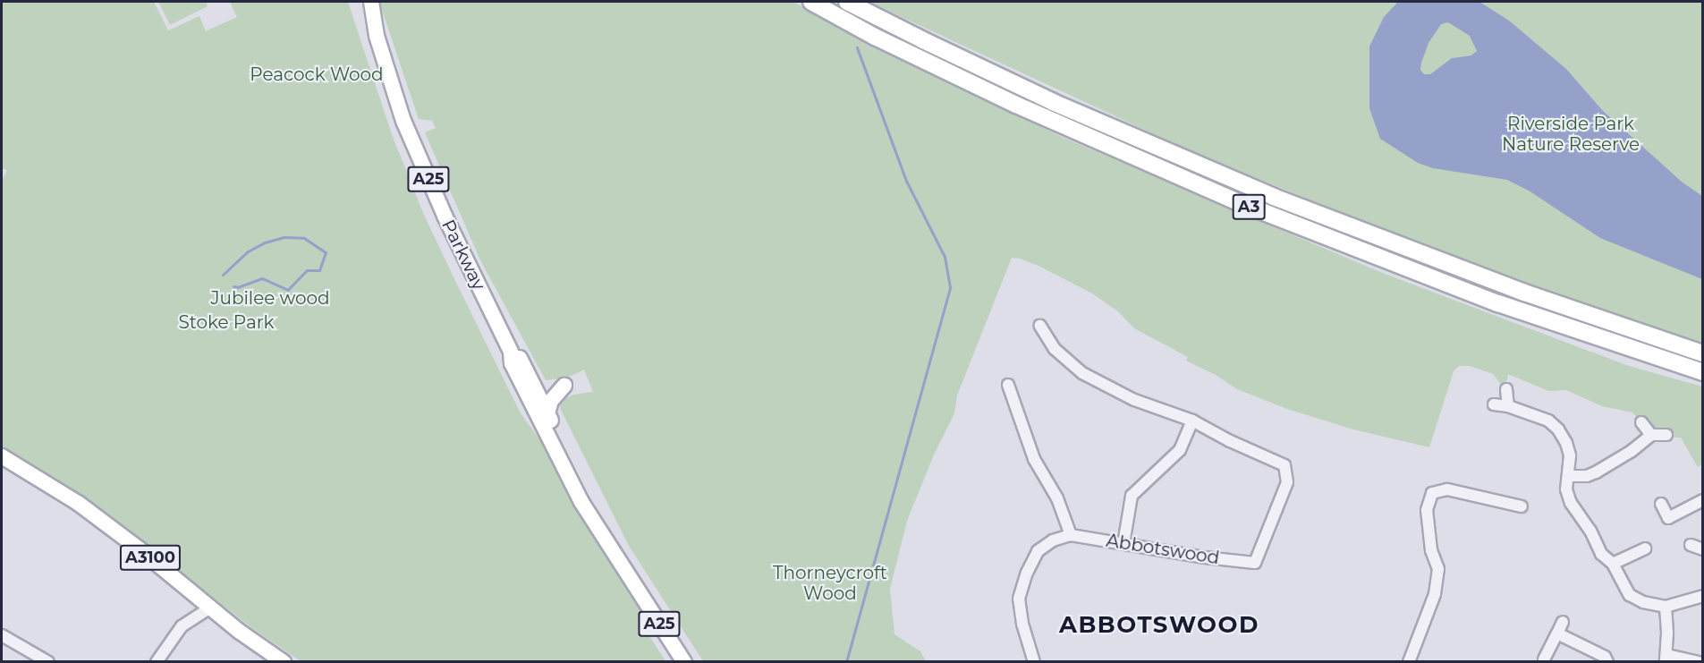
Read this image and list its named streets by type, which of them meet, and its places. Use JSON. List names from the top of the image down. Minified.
{"streets":{"highway":["A3"],"main road":["A25","Parkway","A3100"],"street":["Abbotswood"]},"districts":["ABBOTSWOOD"],"parks":["Peacock Wood","Riverside Park Nature Reserve","Jubilee wood","Stoke Park","Thorneycroft Wood"]}
